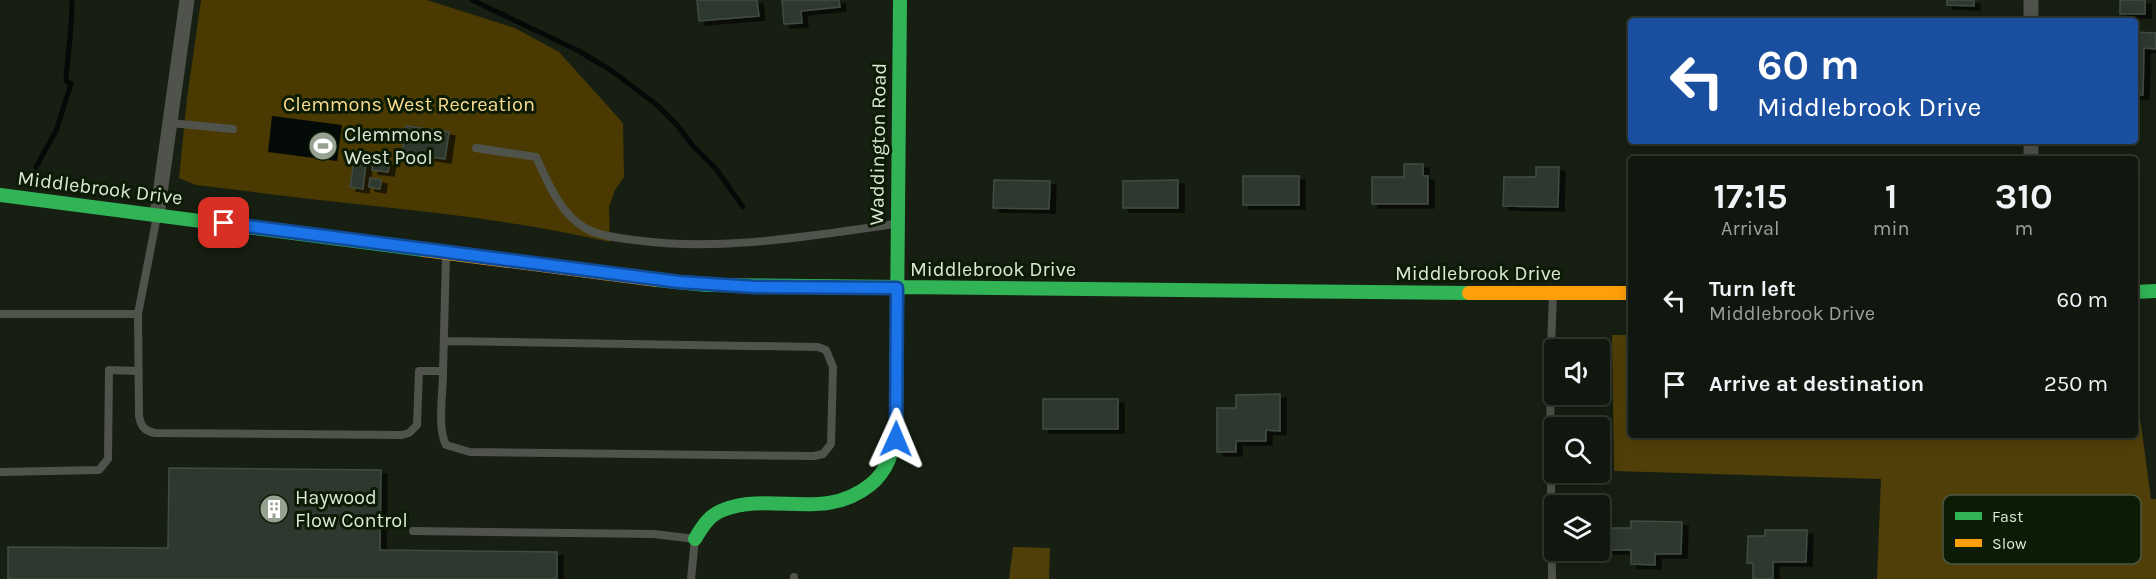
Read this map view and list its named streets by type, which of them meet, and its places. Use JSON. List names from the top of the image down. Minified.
{"streets":{"street":["Waddington Road","Middlebrook Drive"]},"crossings":[["Waddington Road","Middlebrook Drive"]],"parks":["Clemmons West Recreation"],"places":{"sports":["Clemmons West Pool"],"building":["Haywood Flow Control"]},"legend":["Fast","Slow"],"page":{"turn":["60 m","Middlebrook Drive"],"eta":["17:15","Arrival","1","min","310","m"],"list":[{"name":"Turn left","note":"Middlebrook Drive","value":"60 m"},{"name":"Arrive at destination","value":"250 m"}]}}
